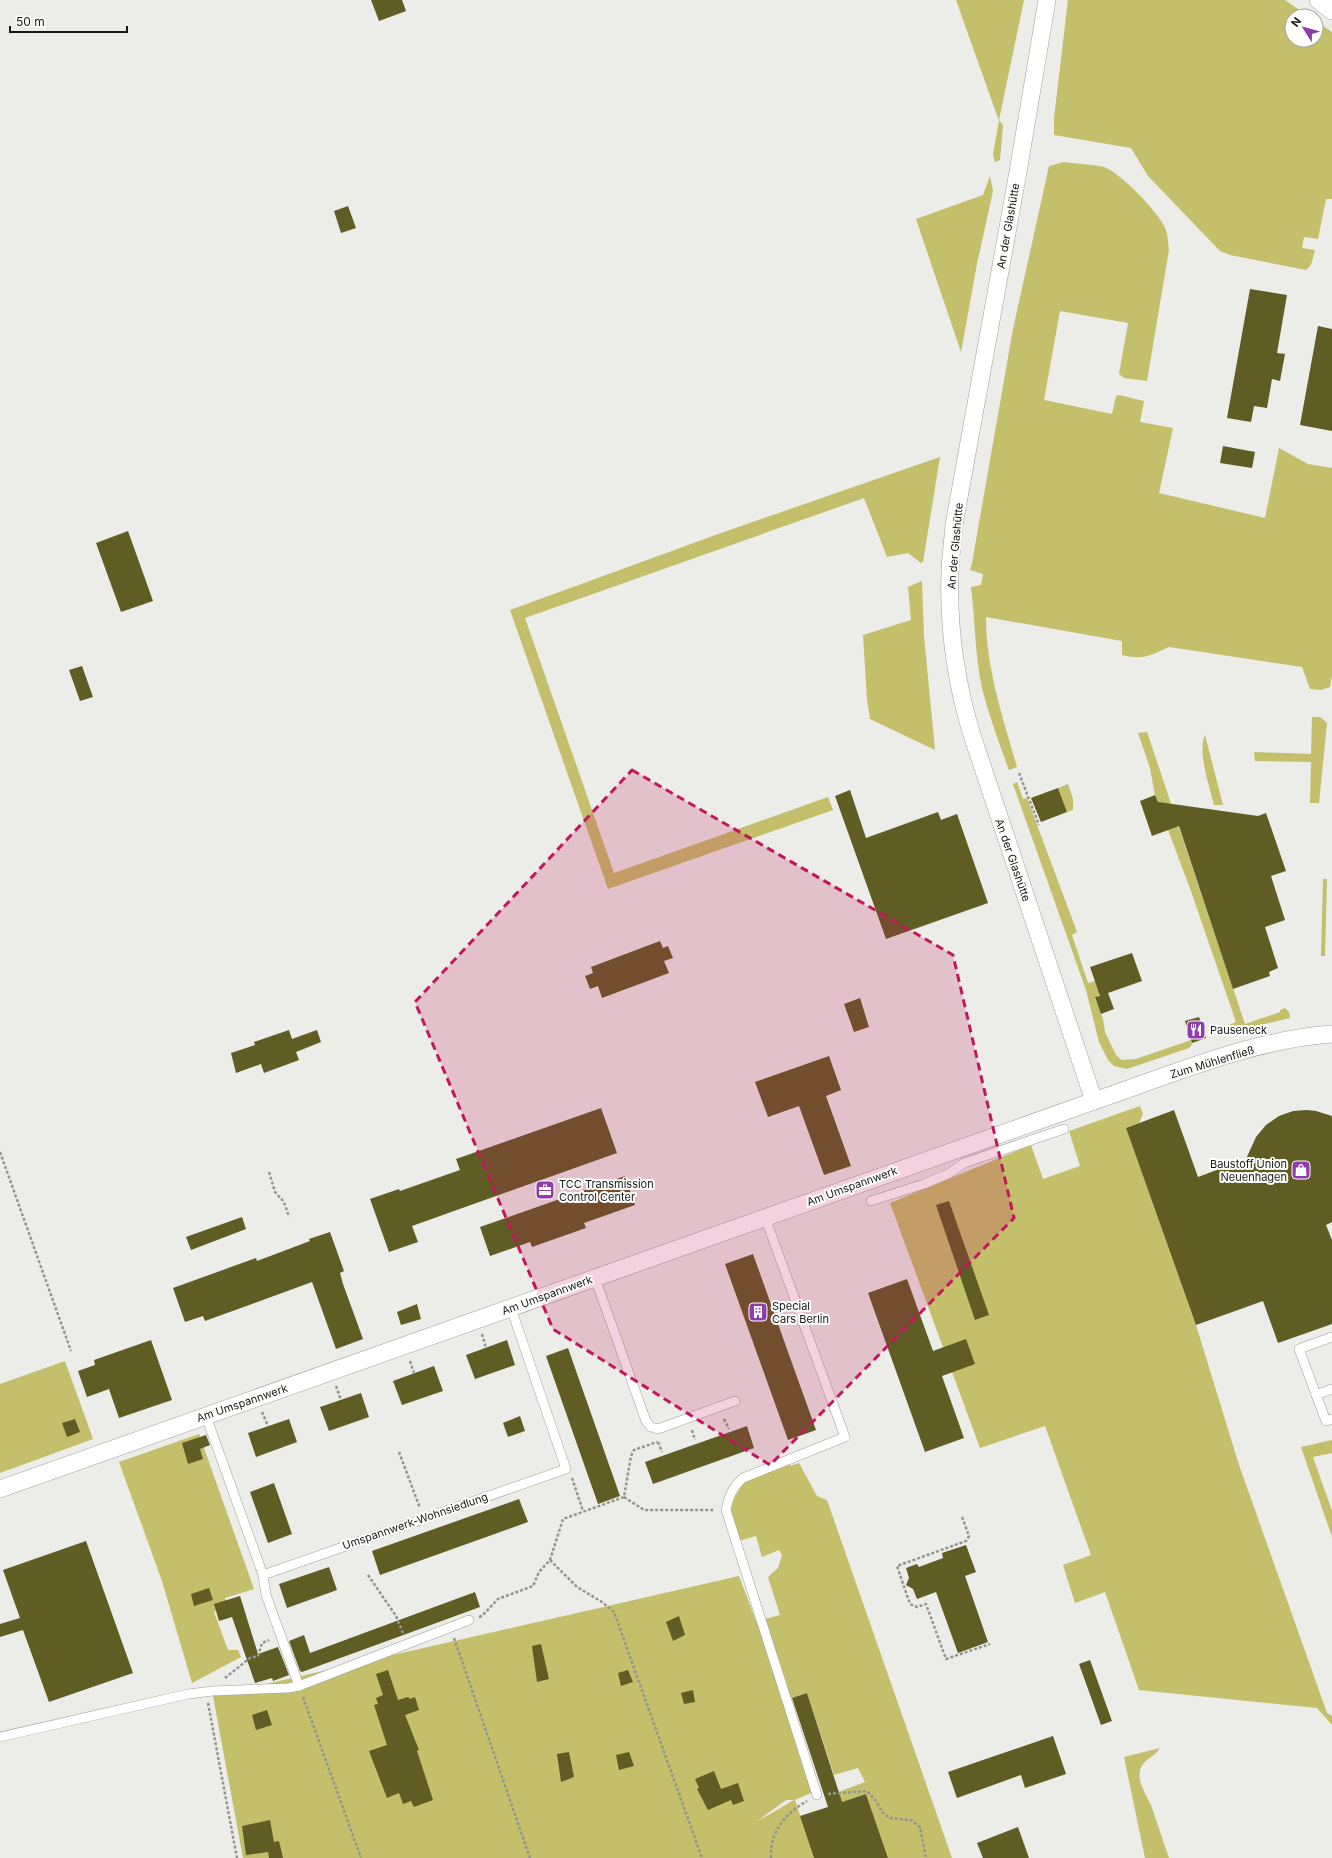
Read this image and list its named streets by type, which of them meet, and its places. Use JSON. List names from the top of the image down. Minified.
{"streets":{"street":["An der Glashütte","Zum Mühlenfließ","Am Umspannwerk"],"lane":["Umspannwerk-Wohnsiedlung"]},"crossings":[["An der Glashütte","Zum Mühlenfließ"],["An der Glashütte","Am Umspannwerk"],["Zum Mühlenfließ","Am Umspannwerk"]],"places":{"restaurant":["Pauseneck"],"shop":["Baustoff Union Neuenhagen"],"office":["TCC Transmission Control Center"],"building":["Special Cars Berlin"]},"scale_bar":"50 m","north":"top left"}
